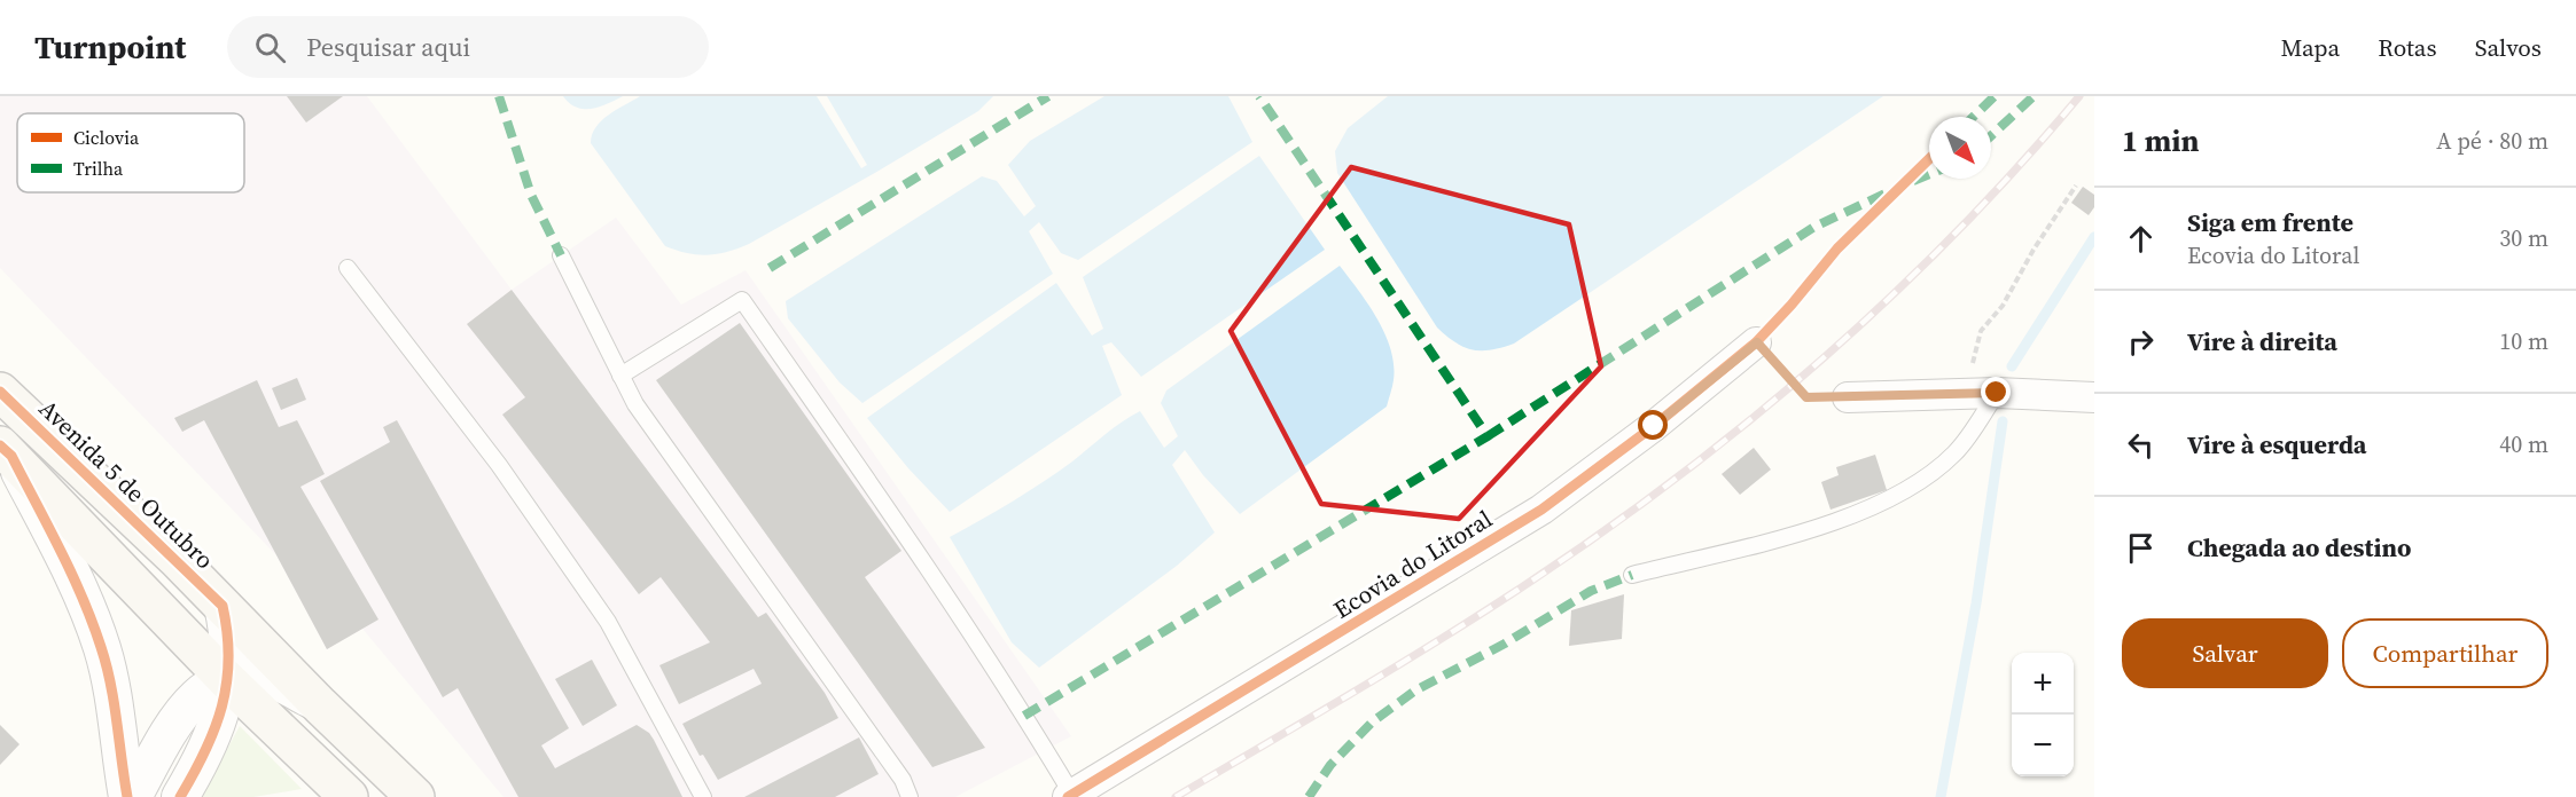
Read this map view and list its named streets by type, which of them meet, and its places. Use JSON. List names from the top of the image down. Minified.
{"streets":{"main road":["Avenida 5 de Outubro"],"street":["Ecovia do Litoral"]},"legend":["Ciclovia","Trilha"],"north":"bottom right","page":{"header":"Turnpoint","search":"Pesquisar aqui","nav":["Mapa","Rotas","Salvos"],"heading":["1 min","A pé · 80 m"],"list":[["Siga em frente","Ecovia do Litoral","30 m"],["Vire à direita","10 m"],["Vire à esquerda","40 m"],"Chegada ao destino"],"buttons":["Salvar","Compartilhar"],"map_buttons":["+","−"]}}
